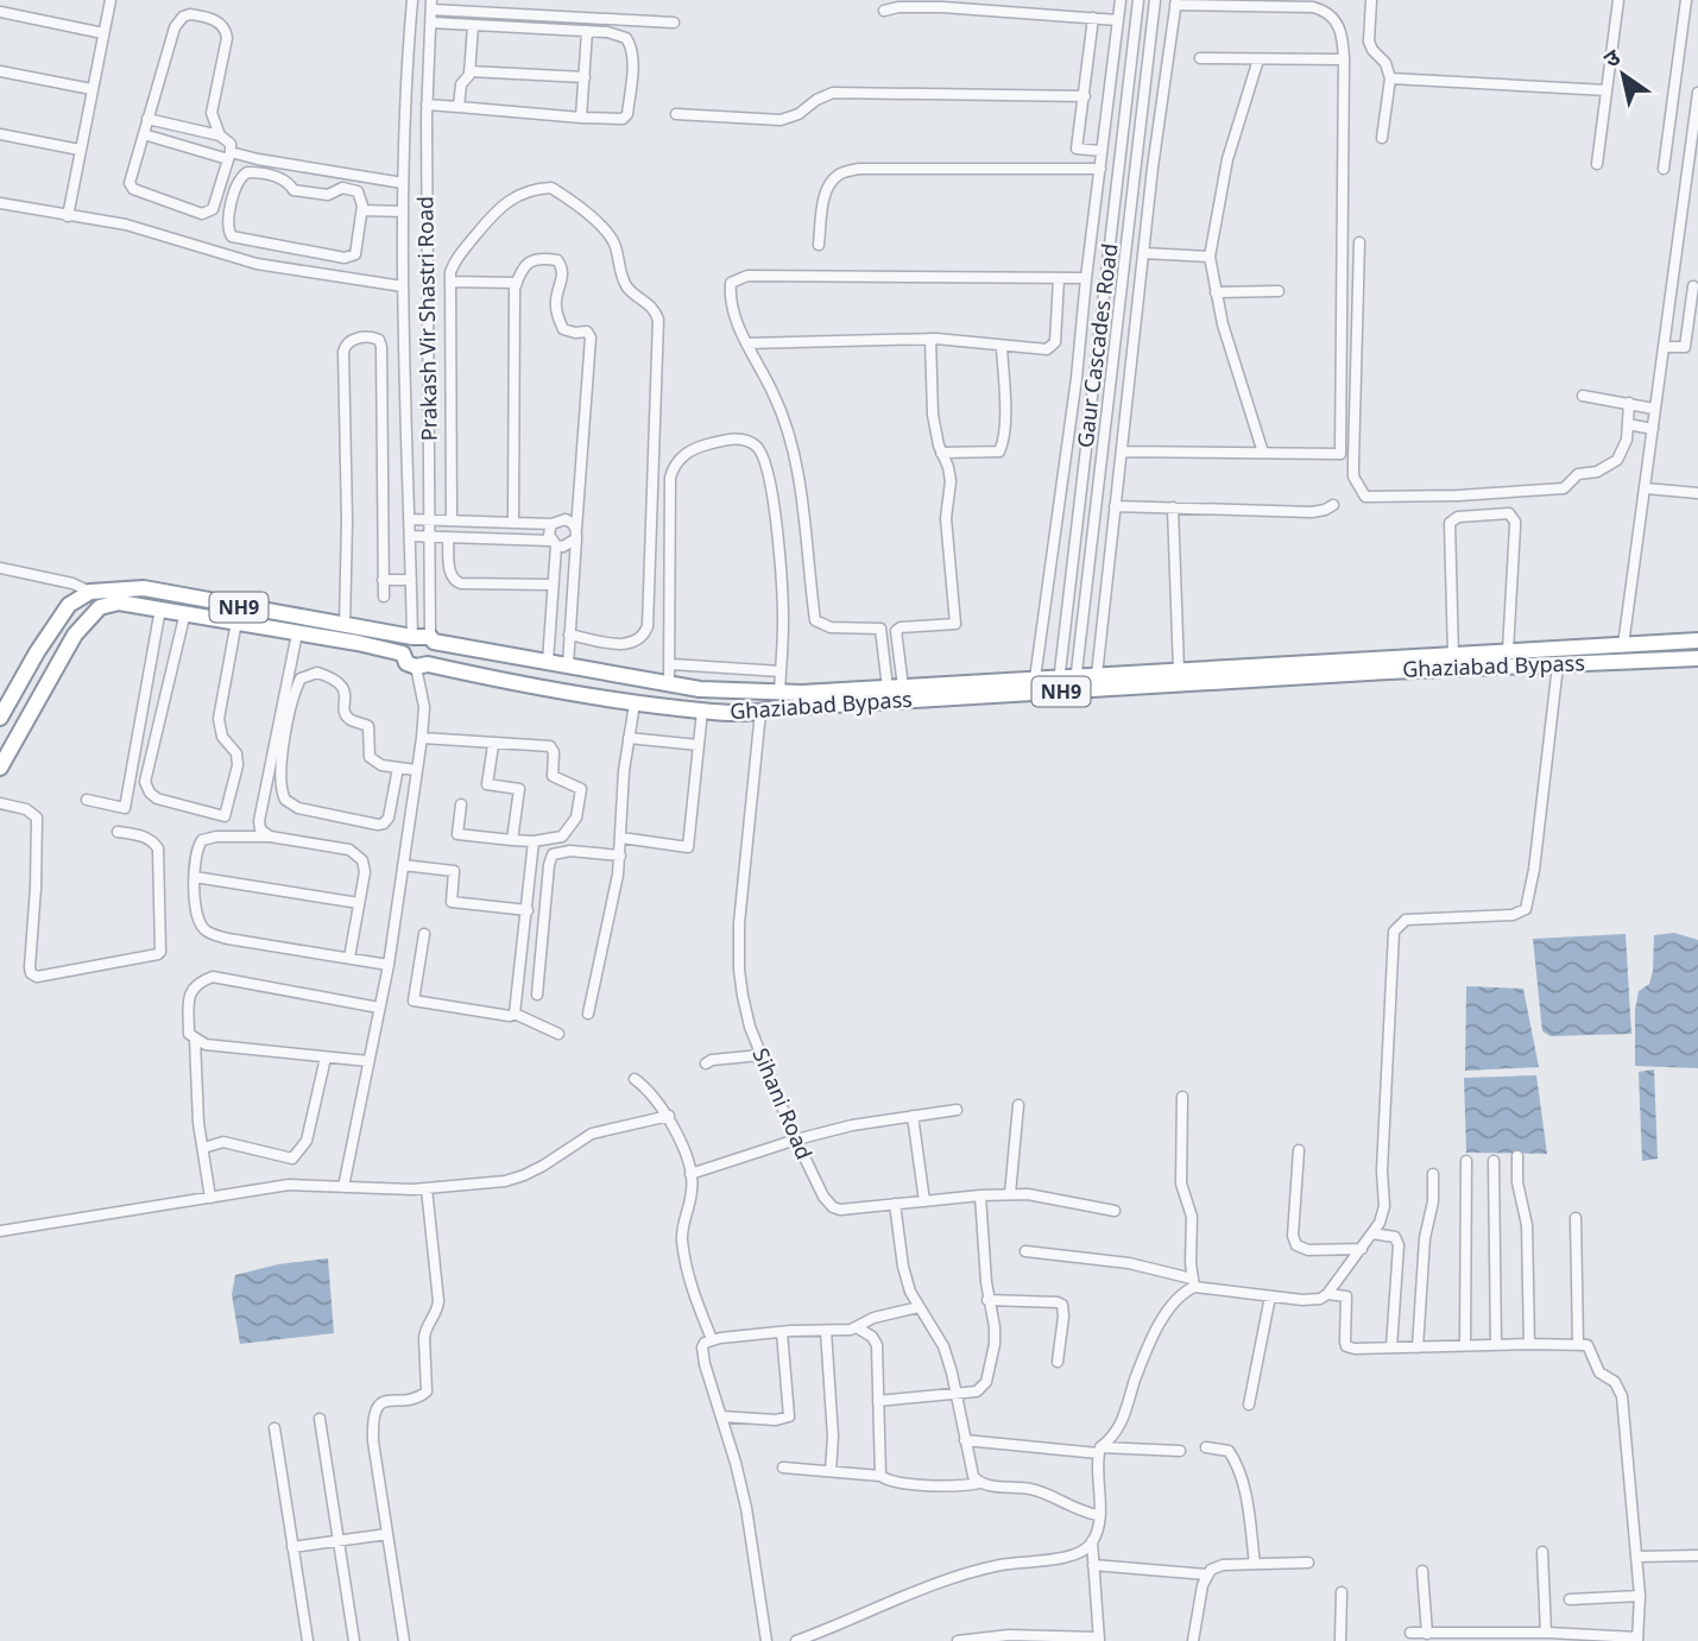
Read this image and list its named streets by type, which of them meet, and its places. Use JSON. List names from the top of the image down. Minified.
{"streets":{"highway":["NH9","Ghaziabad Bypass"],"street":["Prakash Vir Shastri Road","Gaur Cascades Road","Sihani Road"]},"crossings":[["Prakash Vir Shastri Road","NH9"],["Prakash Vir Shastri Road","Ghaziabad Bypass"],["Gaur Cascades Road","Ghaziabad Bypass"],["NH9","Ghaziabad Bypass"],["Ghaziabad Bypass","Sihani Road"]],"north":"top left"}
